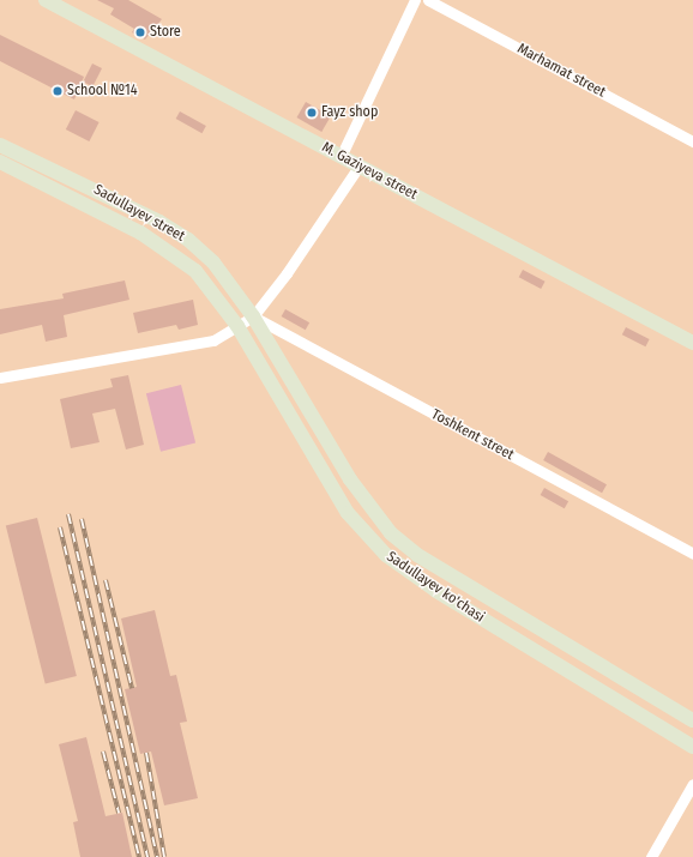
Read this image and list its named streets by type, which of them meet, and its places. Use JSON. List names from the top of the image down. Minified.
{"streets":{"main road":["M. Gaziyeva street","Sadullayev street","Sadullayev ko'chasi"],"street":["Marhamat street","Toshkent street"]},"crossings":[["Sadullayev street","Toshkent street"]],"places":["Store","School №14","Fayz shop"]}
